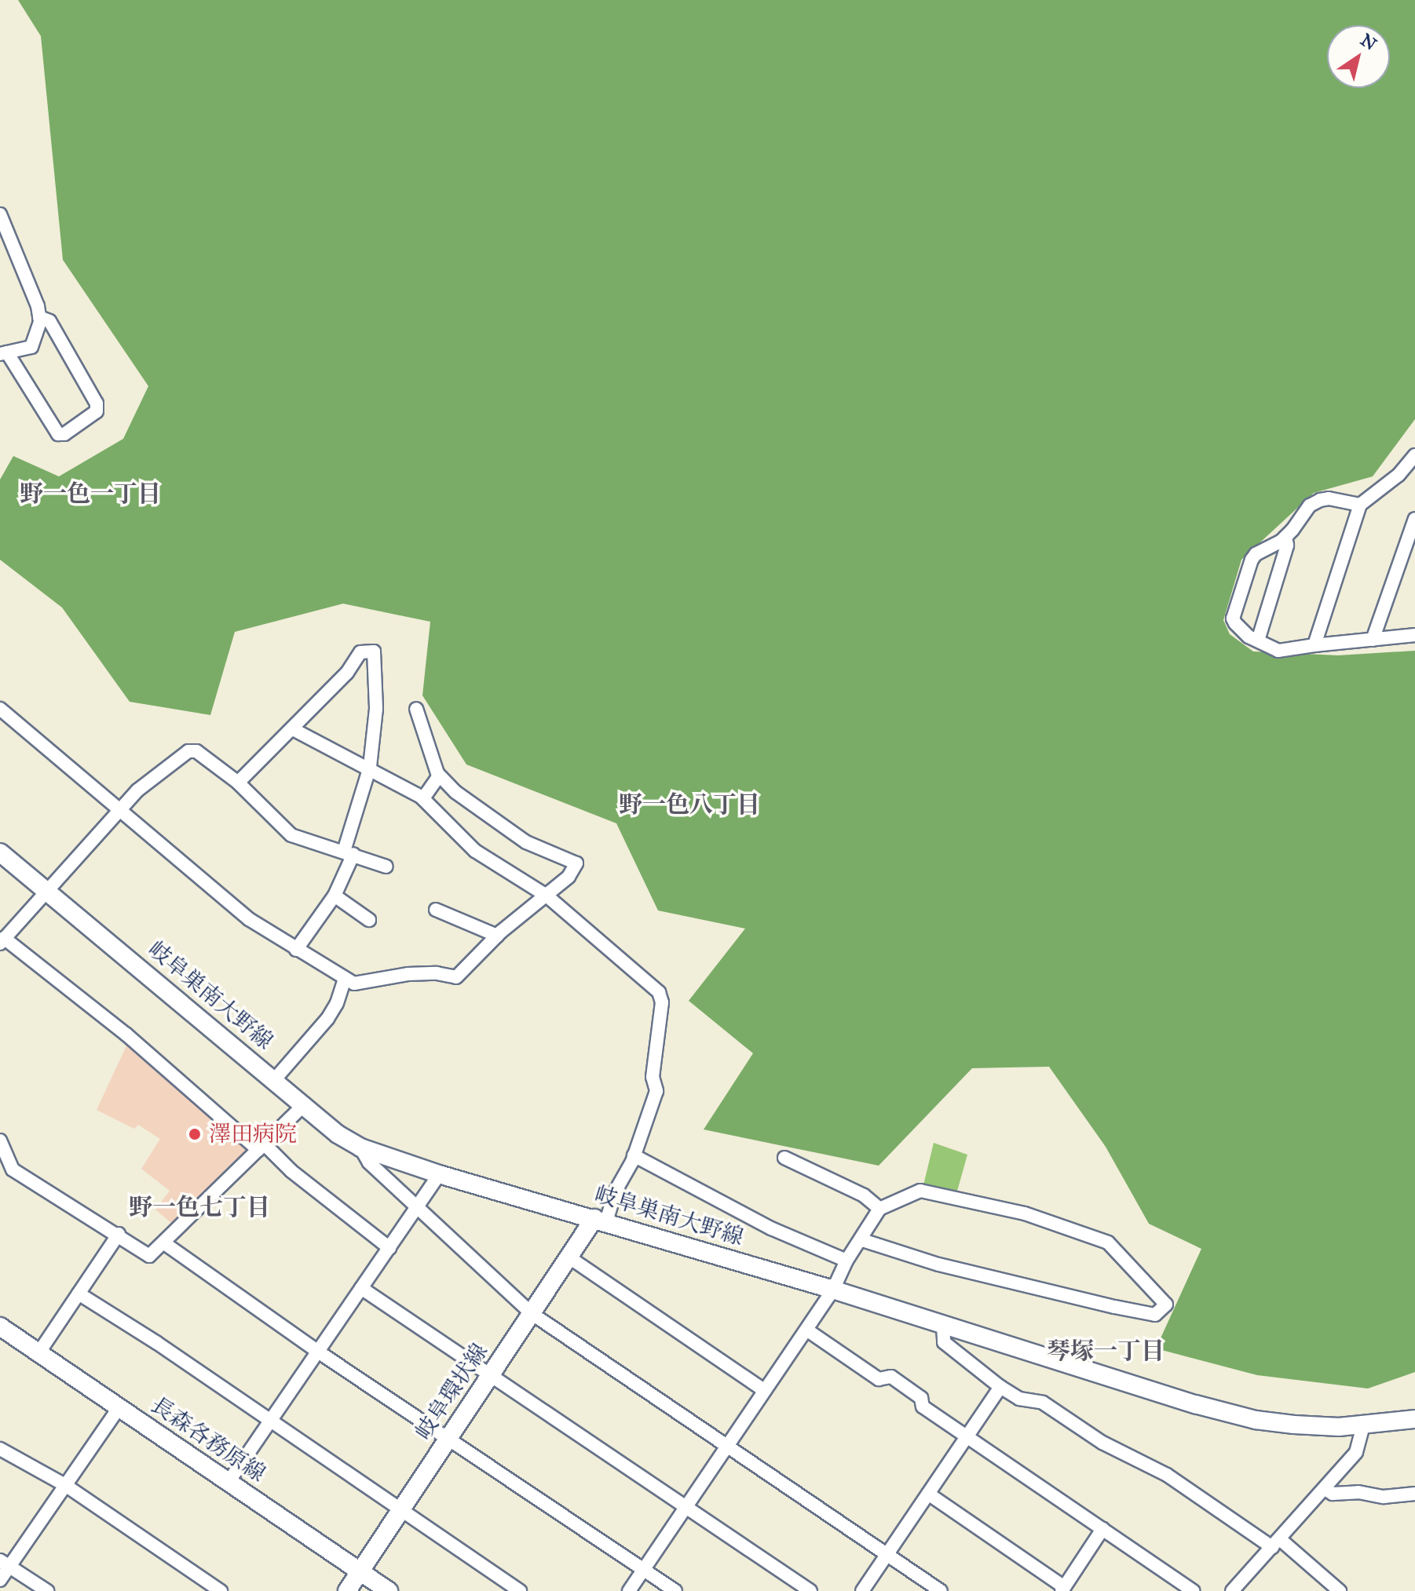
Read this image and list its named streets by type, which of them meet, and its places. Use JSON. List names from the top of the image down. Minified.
{"streets":{"main road":["岐阜巣南大野線","岐阜環状線","長森各務原線"]},"crossings":[["岐阜巣南大野線","岐阜環状線"],["岐阜環状線","長森各務原線"]],"districts":["野一色一丁目","野一色八丁目","野一色七丁目","琴塚一丁目"],"places":["澤田病院"],"north":"top right"}
